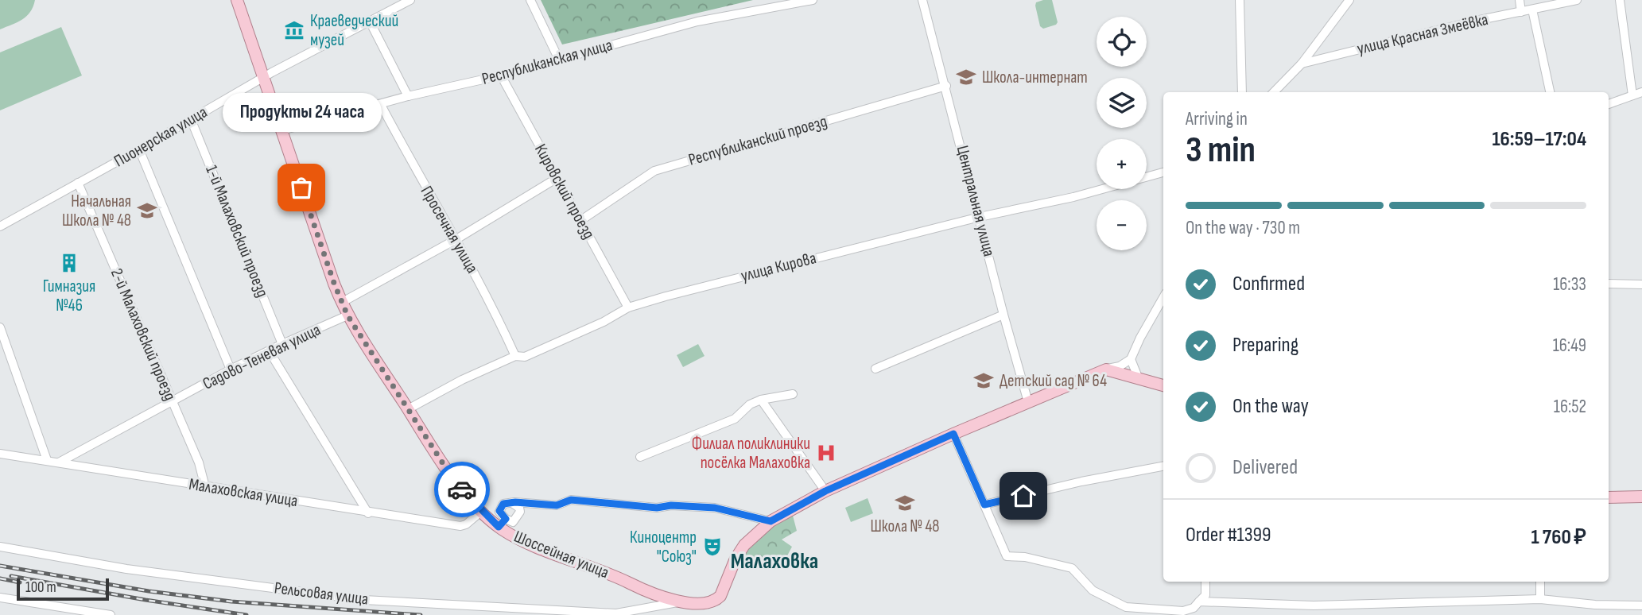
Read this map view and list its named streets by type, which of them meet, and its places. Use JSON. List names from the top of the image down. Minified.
{"streets":{"main road":["Шоссейная улица"],"street":["улица Красная Змеёвка","Республиканская улица","Пионерская улица","Республиканский проезд","Кировский проезд","Центральная улица","Просечная улица","1-й Малаховский проезд","улица Кирова","2-й Малаховский проезд","Садово-Теневая улица","Малаховская улица","Рельсовая улица"]},"crossings":[["Республиканская улица","Кировский проезд"],["Республиканская улица","Просечная улица"],["Республиканская улица","Шоссейная улица"],["Пионерская улица","1-й Малаховский проезд"],["Пионерская улица","2-й Малаховский проезд"],["Пионерская улица","Шоссейная улица"],["Республиканский проезд","Кировский проезд"],["Республиканский проезд","Центральная улица"],["Кировский проезд","улица Кирова"],["Центральная улица","улица Кирова"],["Просечная улица","улица Кирова"],["1-й Малаховский проезд","Садово-Теневая улица"],["улица Кирова","Шоссейная улица"],["2-й Малаховский проезд","Садово-Теневая улица"],["2-й Малаховский проезд","Малаховская улица"],["Садово-Теневая улица","Малаховская улица"],["Садово-Теневая улица","Шоссейная улица"],["Малаховская улица","Шоссейная улица"],["Шоссейная улица","Рельсовая улица"]],"districts":["Малаховка"],"places":{"museum":["Краеведческий музей"],"school or university":["Школа-интернат","Начальная Школа № 48","Детский сад № 64","Школа № 48"],"other":["Продукты 24 часа"],"building":["Гимназия №46"],"hospital":["Филиал поликлиники посёлка Малаховка"],"theatre":["Киноцентр \"Союз\""]},"scale_bar":"100 m","page":{"map_buttons":["+","−"],"heading":["3 min","Arriving in","16:59–17:04"],"panel":["Order #1399","1 760 ₽"],"bubble":"Продукты 24 часа","bar":"On the way · 730 m","list":[["Confirmed","16:33"],["Preparing","16:49"],["On the way","16:52"],"Delivered"],"scale":"100 m"}}
